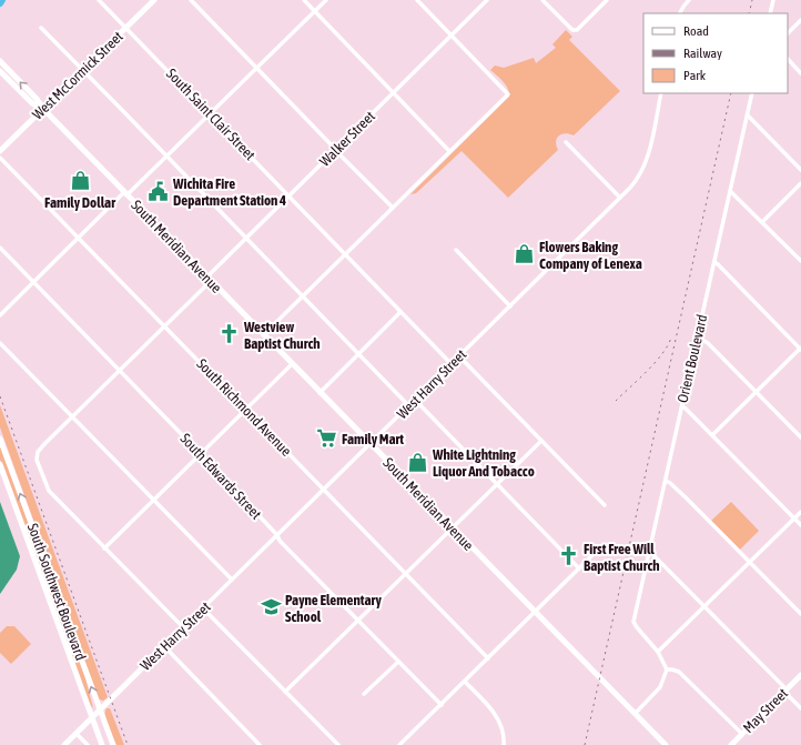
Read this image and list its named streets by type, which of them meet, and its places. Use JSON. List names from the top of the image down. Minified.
{"streets":{"main road":["West McCormick Street","South Meridian Avenue","West Harry Street","South Southwest Boulevard","May Street"],"street":["South Saint Clair Street","Walker Street","Orient Boulevard","South Richmond Avenue","South Edwards Street"]},"crossings":[["West McCormick Street","South Saint Clair Street"],["West McCormick Street","South Meridian Avenue"],["South Saint Clair Street","Walker Street"],["South Saint Clair Street","West Harry Street"],["Walker Street","South Meridian Avenue"],["Walker Street","South Richmond Avenue"],["Walker Street","South Edwards Street"],["South Meridian Avenue","West Harry Street"],["West Harry Street","South Richmond Avenue"],["West Harry Street","South Edwards Street"],["West Harry Street","South Southwest Boulevard"]],"places":{"shop":["Family Dollar","Flowers Baking Company of Lenexa","White Lightning Liquor And Tobacco"],"public building":["Wichita Fire Department Station 4"],"church":["Westview Baptist Church","First Free Will Baptist Church"],"supermarket":["Family Mart"],"school or university":["Payne Elementary School"]},"legend":["Road","Railway","Park"]}
